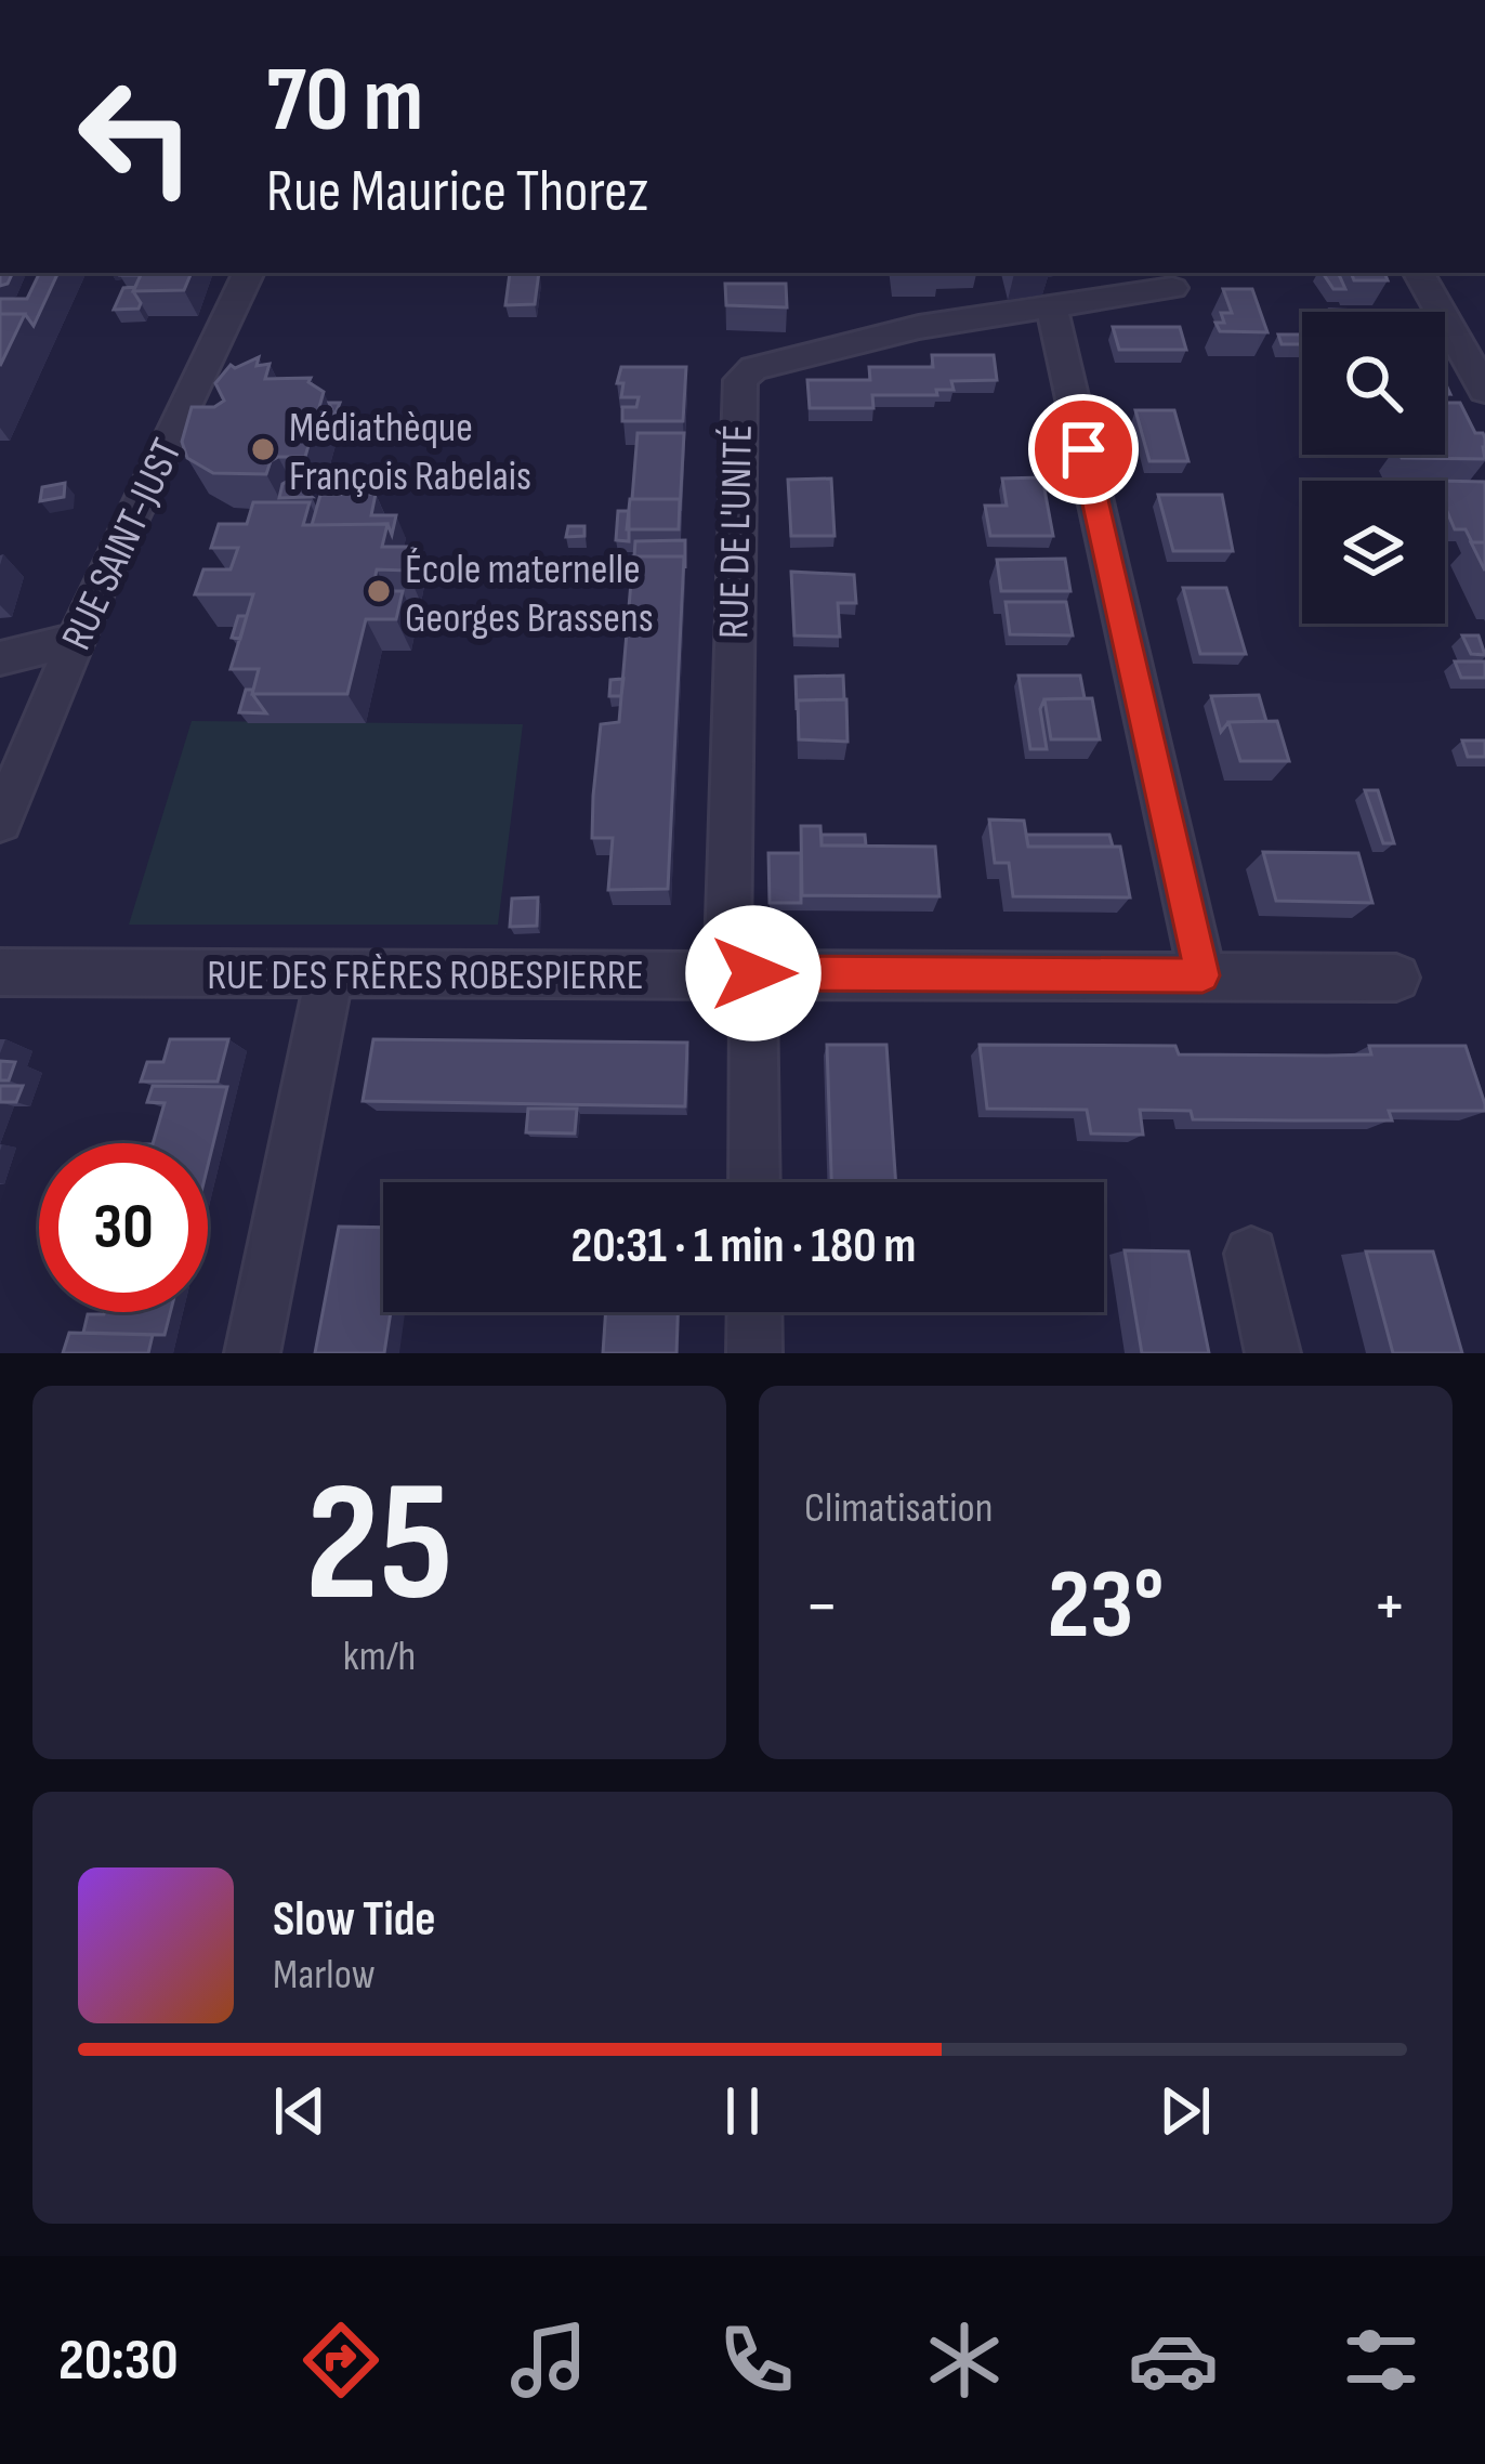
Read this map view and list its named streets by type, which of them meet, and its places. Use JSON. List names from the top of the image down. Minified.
{"streets":{"street":["RUE DE L'UNITÉ","RUE SAINT-JUST","RUE DES FRÈRES ROBESPIERRE"]},"crossings":[["RUE DE L'UNITÉ","RUE DES FRÈRES ROBESPIERRE"]],"places":["Médiathèque François Rabelais","École maternelle Georges Brassens"],"page":{"turn":["70 m","Rue Maurice Thorez"],"limit":"30","trip":"20:31 · 1 min · 180 m","tile":[["25","km/h"],"Climatisation"],"heat":["−","23°","+"],"song":["Slow Tide","Marlow"],"tabs":"20:30"}}
